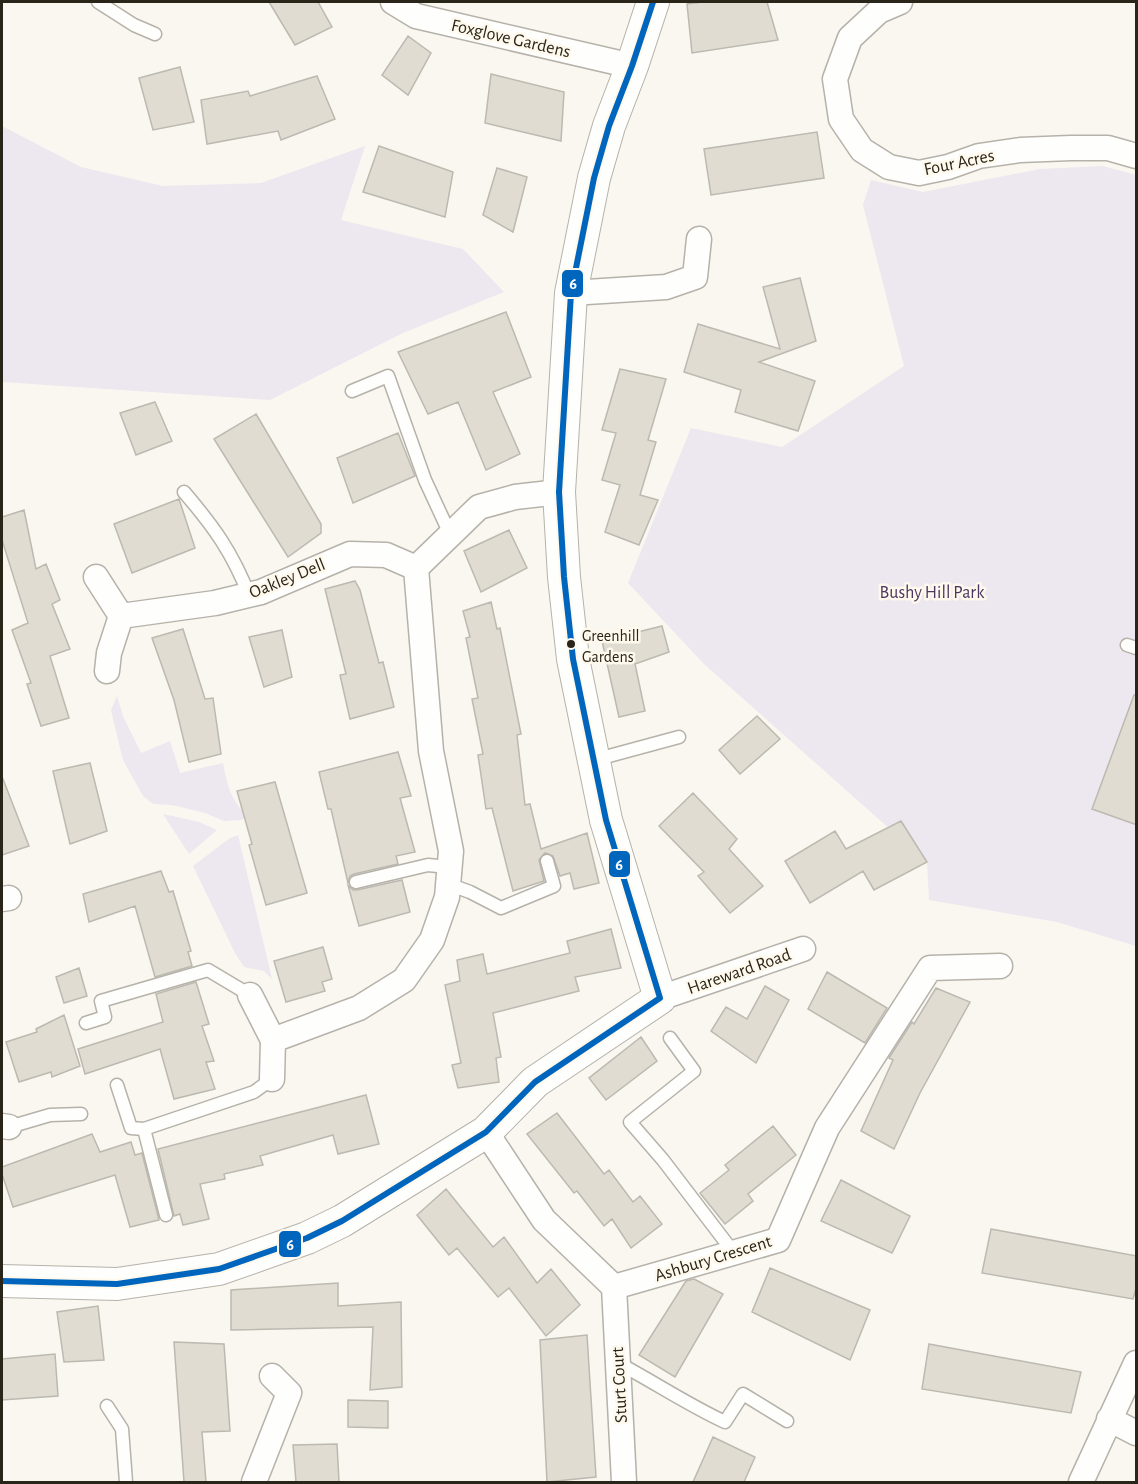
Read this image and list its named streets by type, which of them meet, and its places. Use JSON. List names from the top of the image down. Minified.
{"streets":{"street":["Foxglove Gardens","Four Acres","Oakley Dell","Hareward Road","Ashbury Crescent","Sturt Court"]},"crossings":[["Ashbury Crescent","Sturt Court"]],"parks":["Bushy Hill Park"],"places":["Greenhill Gardens"],"lines":["transit line 6"]}
